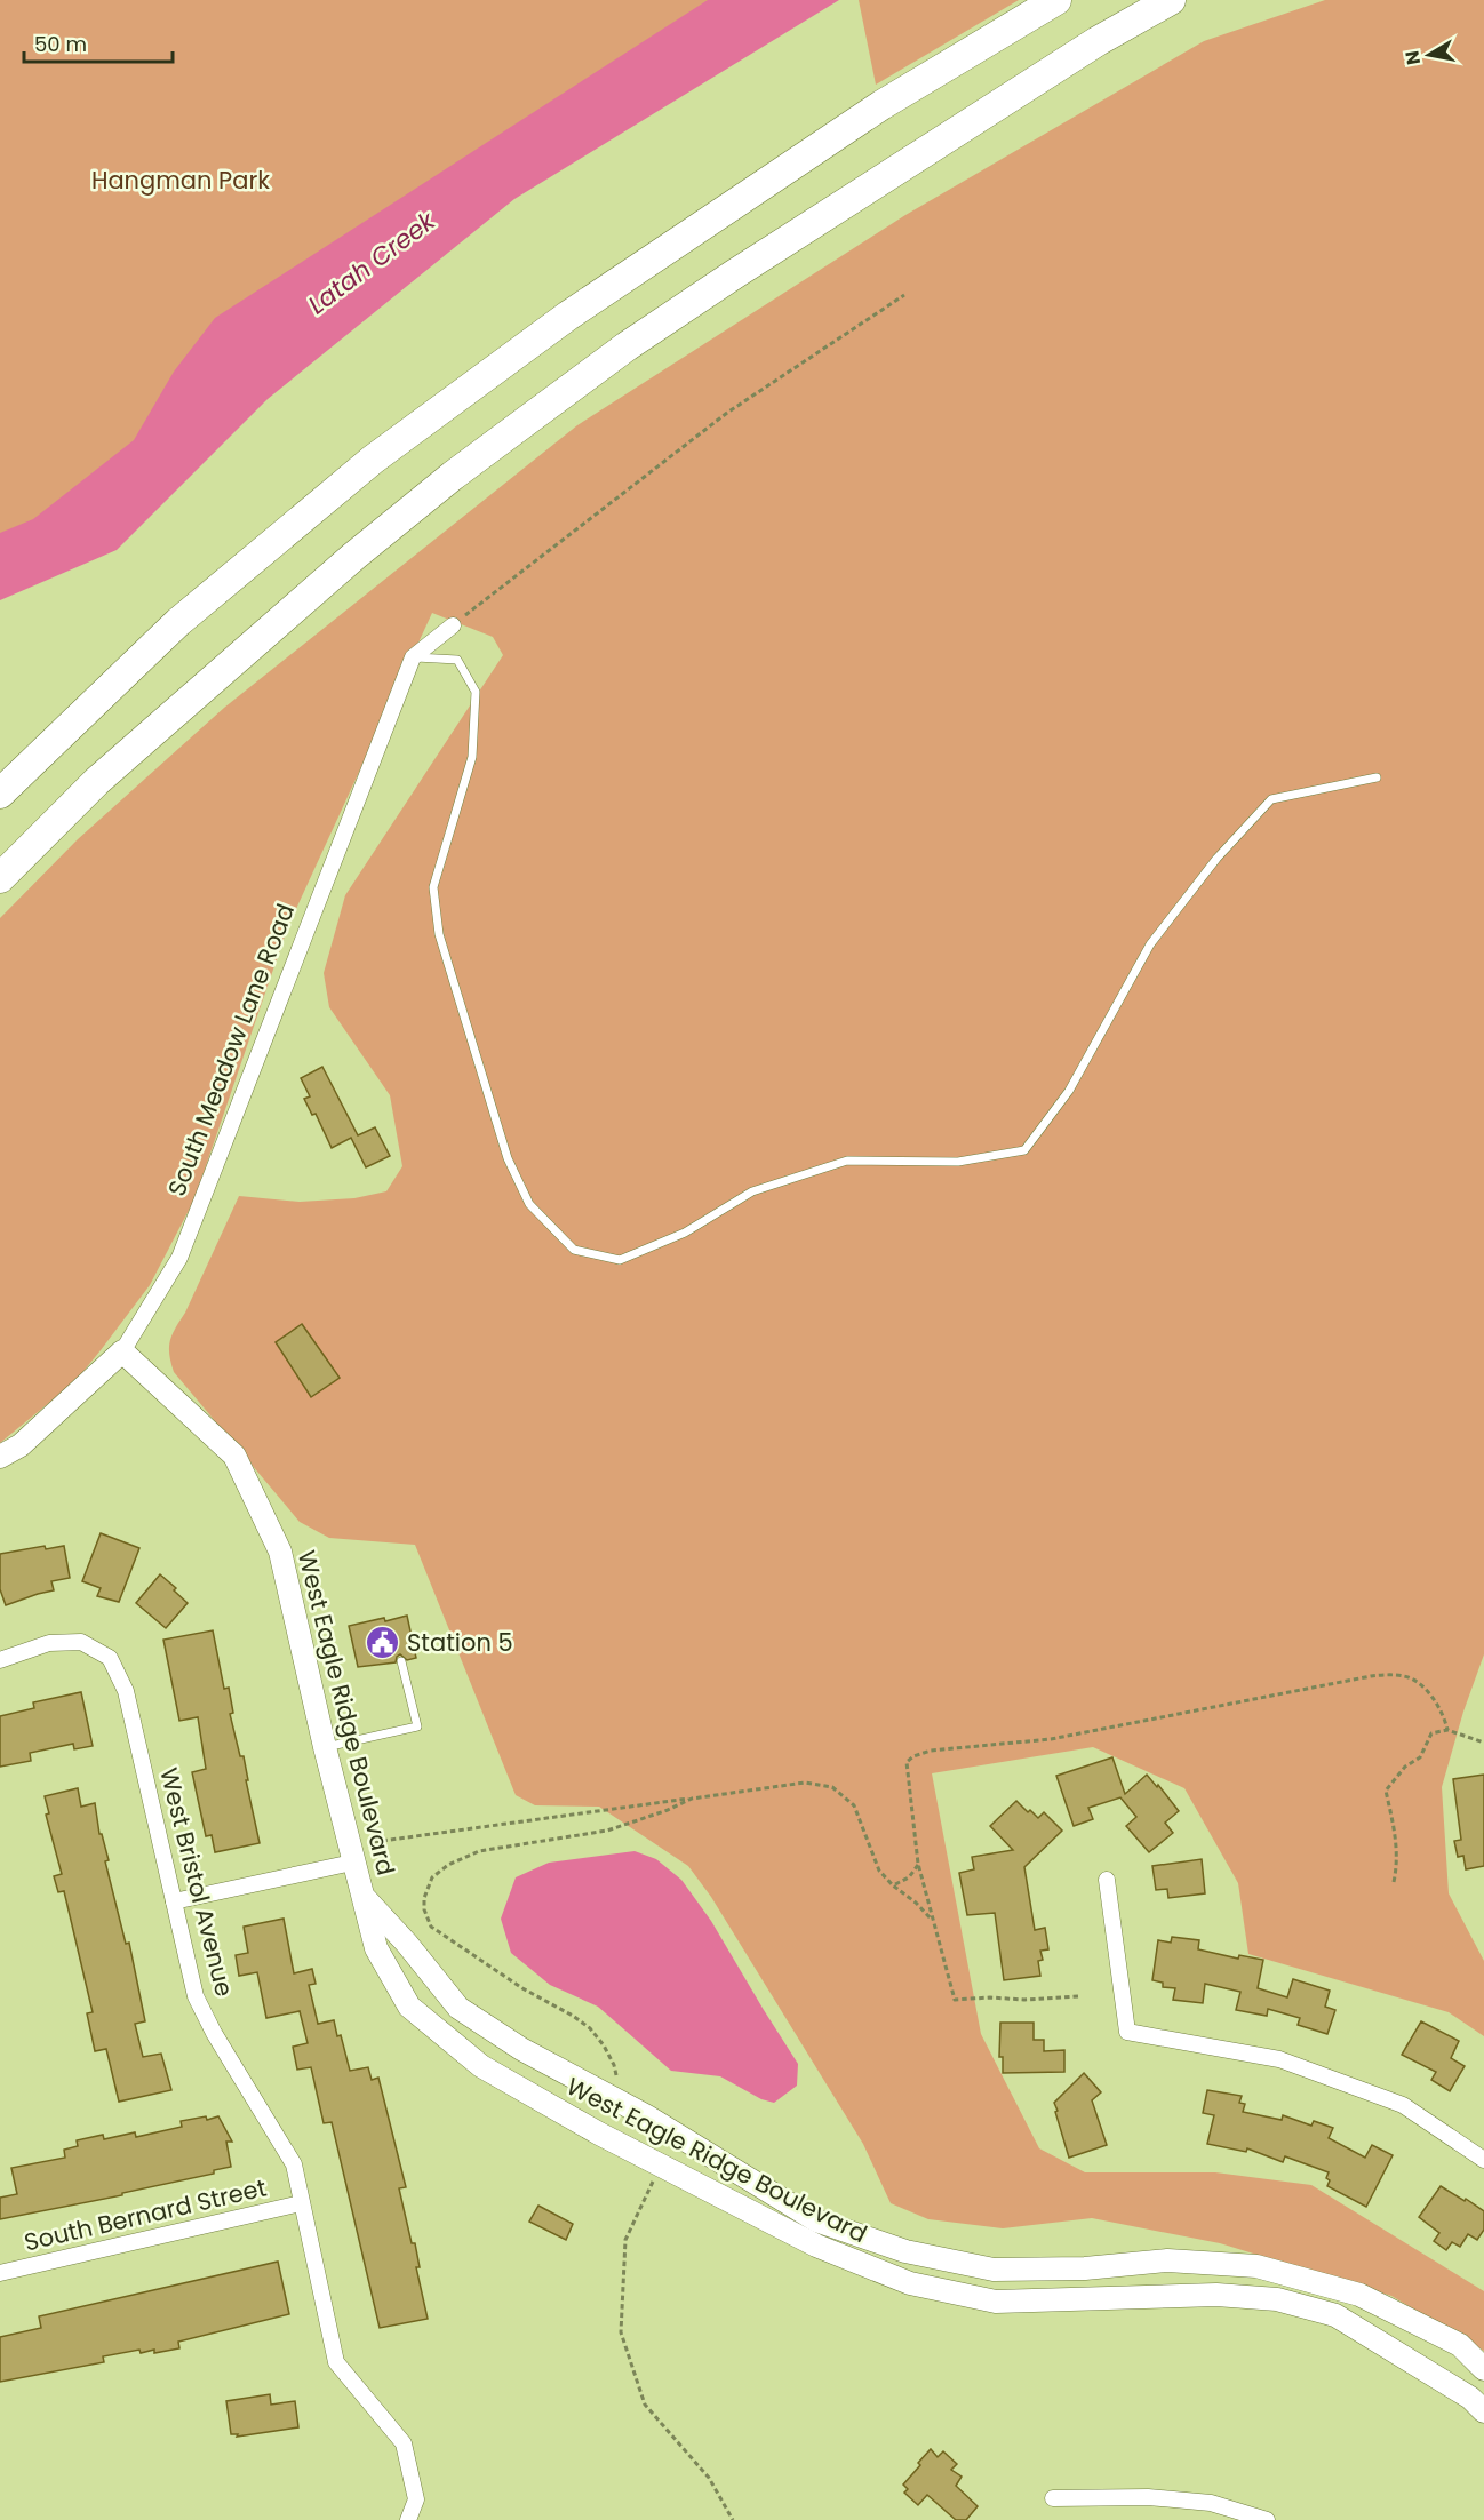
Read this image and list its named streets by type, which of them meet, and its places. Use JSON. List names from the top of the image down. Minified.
{"streets":{"street":["South Meadow Lane Road","West Eagle Ridge Boulevard","West Bristol Avenue","South Bernard Street"]},"crossings":[["South Meadow Lane Road","West Eagle Ridge Boulevard"],["West Bristol Avenue","South Bernard Street"]],"water":["Latah Creek"],"parks":["Hangman Park"],"places":{"public building":["Station 5"]},"scale_bar":"50 m","north":"left"}
